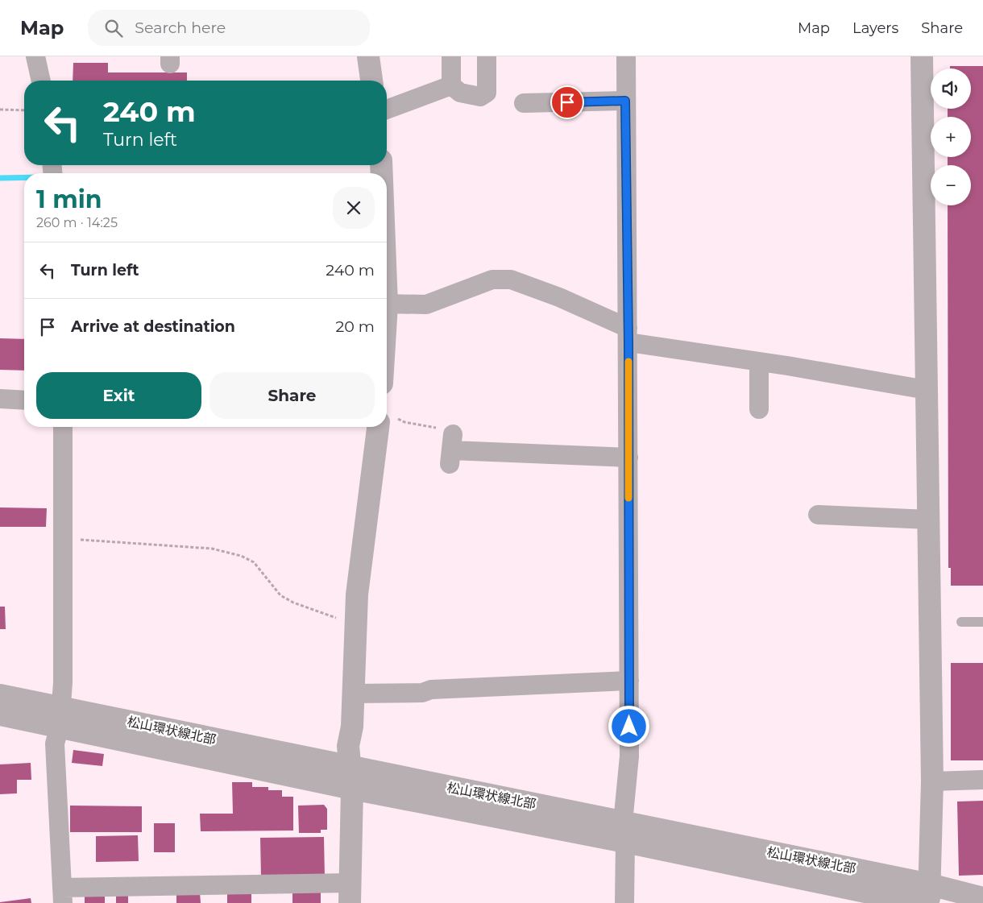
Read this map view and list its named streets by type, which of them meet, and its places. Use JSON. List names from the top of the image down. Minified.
{"streets":{"street":["松山環状線北部"]},"page":{"header":"Map","search":"Search here","nav":["Map","Layers","Share"],"map_buttons":["+","−"],"turn":["240 m","Turn left"],"heading":["1 min","260 m · 14:25"],"list":[{"name":"Turn left","value":"240 m"},{"name":"Arrive at destination","value":"20 m"}],"buttons":["Exit","Share"]}}
